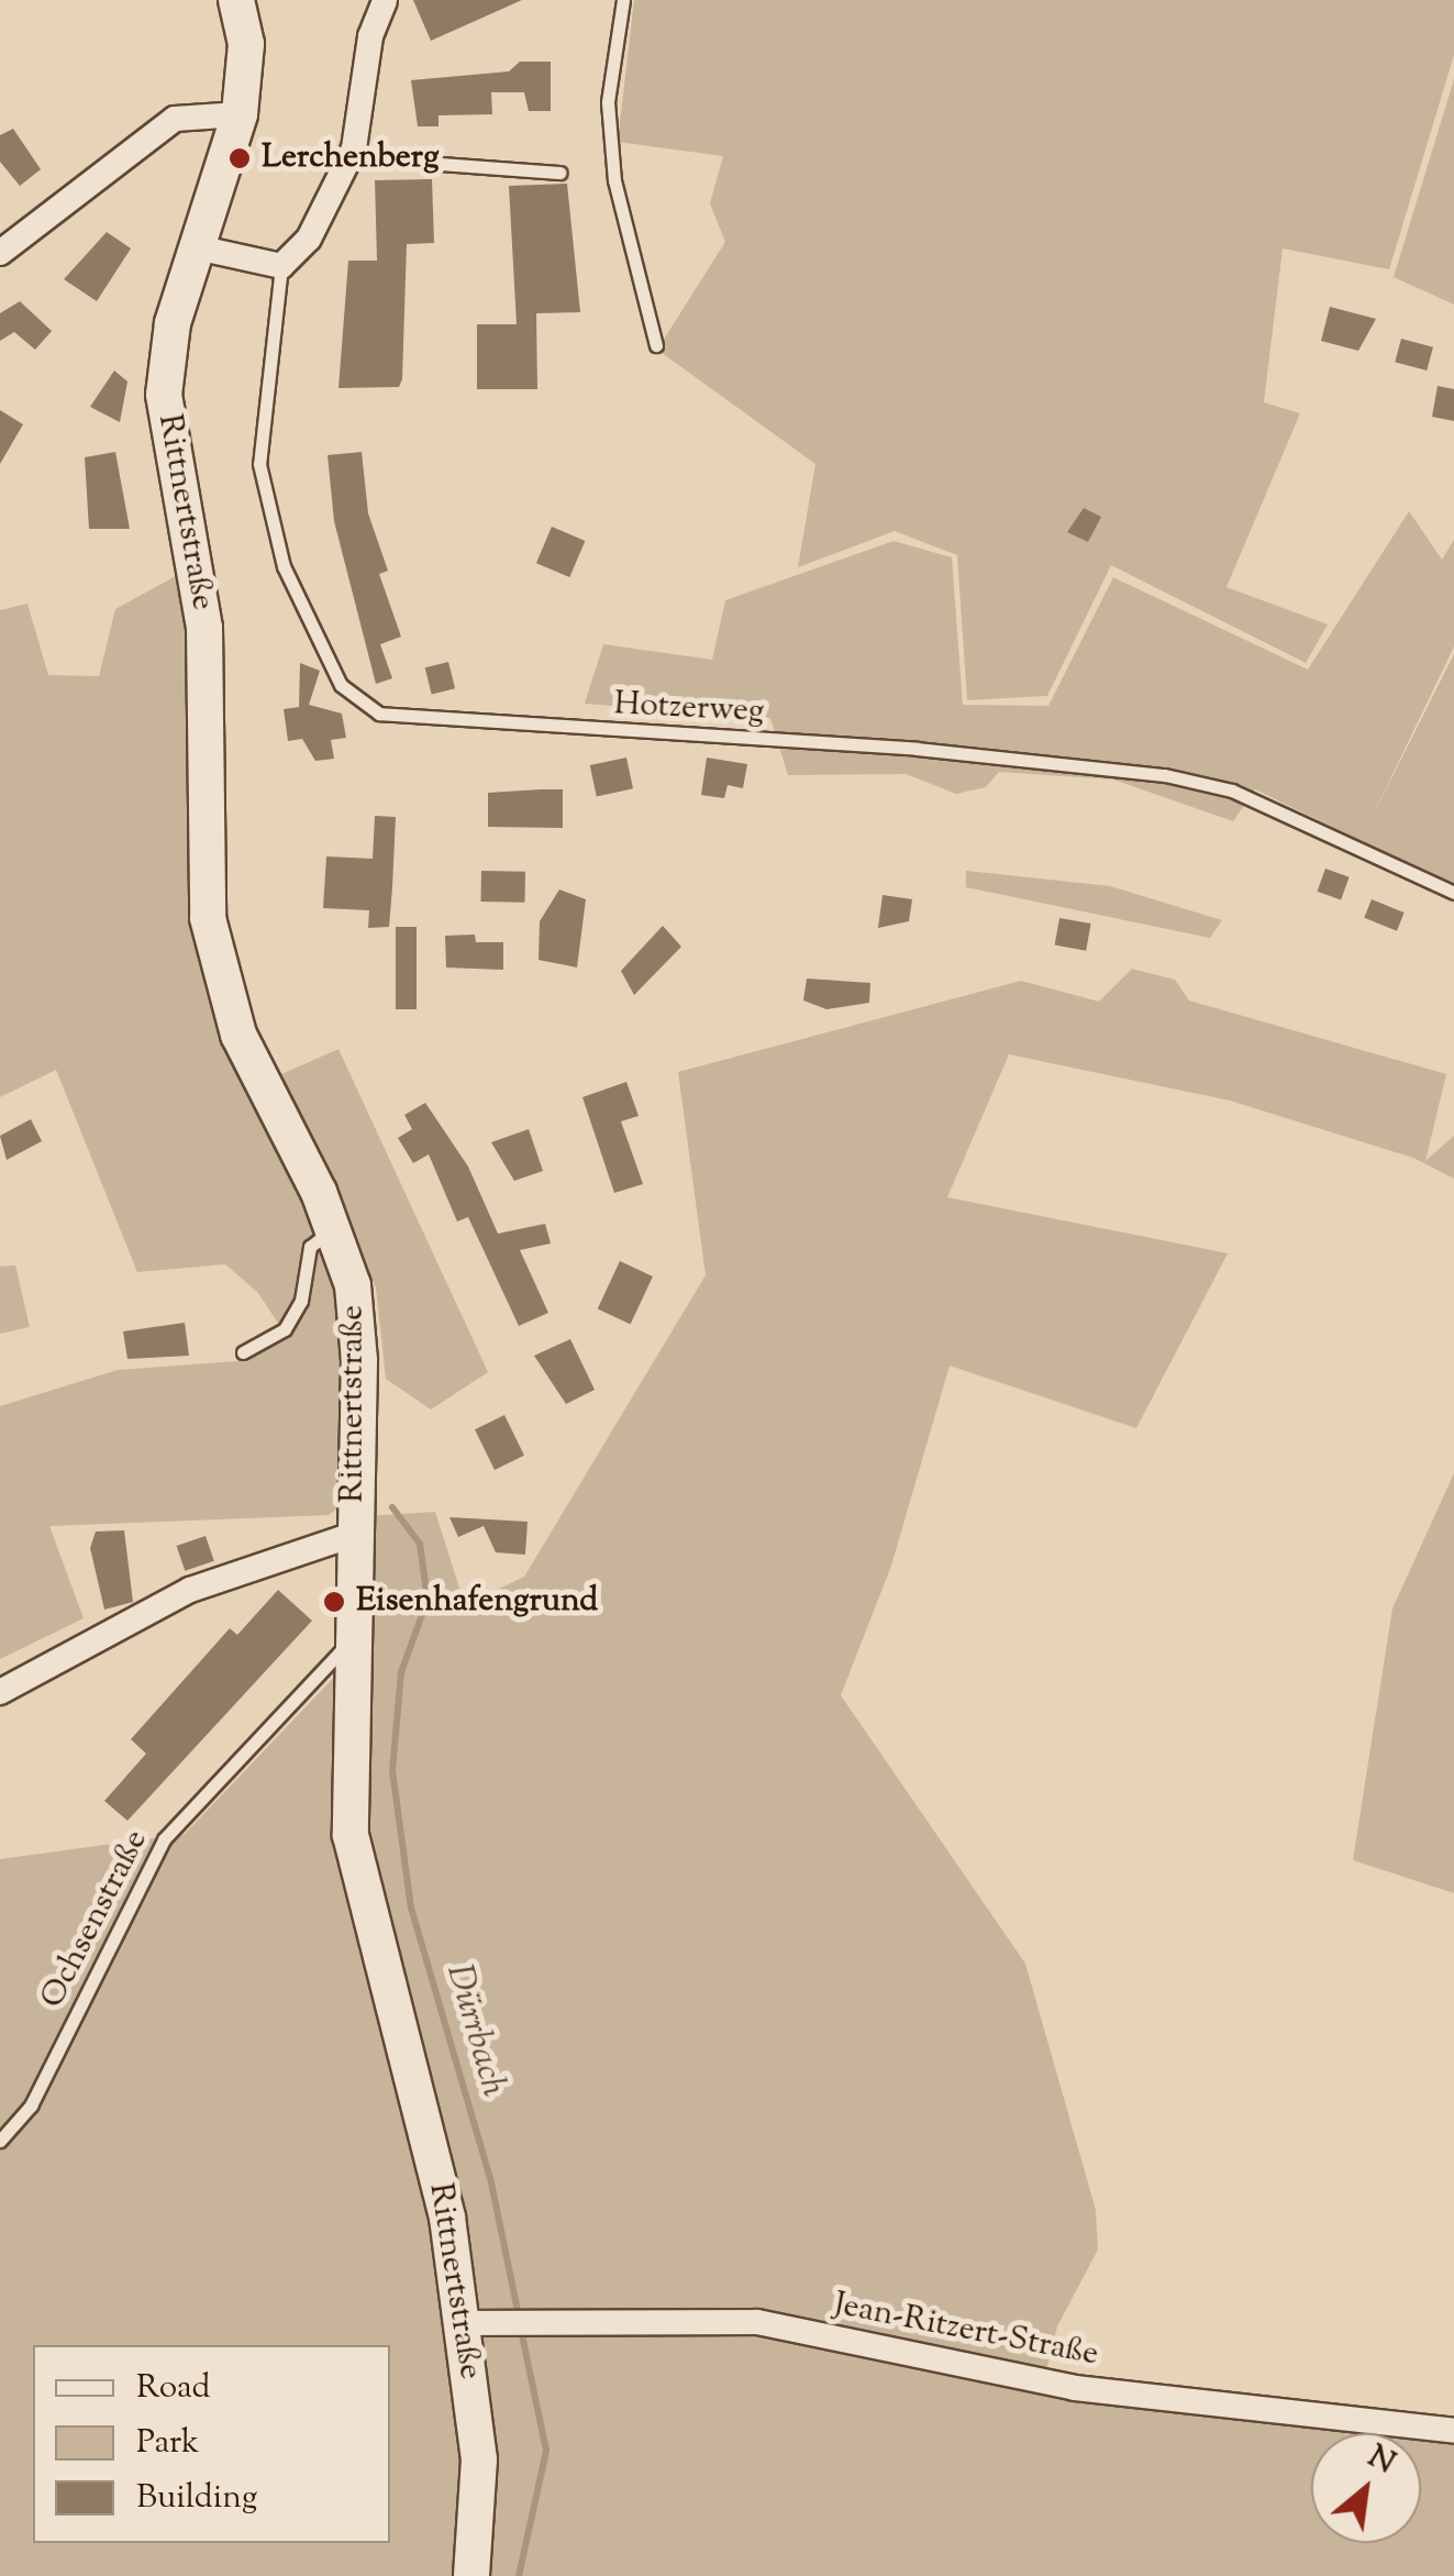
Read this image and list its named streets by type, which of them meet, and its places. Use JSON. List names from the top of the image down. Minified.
{"streets":{"street":["Rittnertstraße","Jean-Ritzert-Straße"],"lane":["Hotzerweg","Ochsenstraße"]},"crossings":[["Rittnertstraße","Ochsenstraße"],["Rittnertstraße","Jean-Ritzert-Straße"]],"water":["Dürrbach"],"places":["Lerchenberg","Eisenhafengrund"],"legend":["Road","Park","Building"],"north":"top right"}
